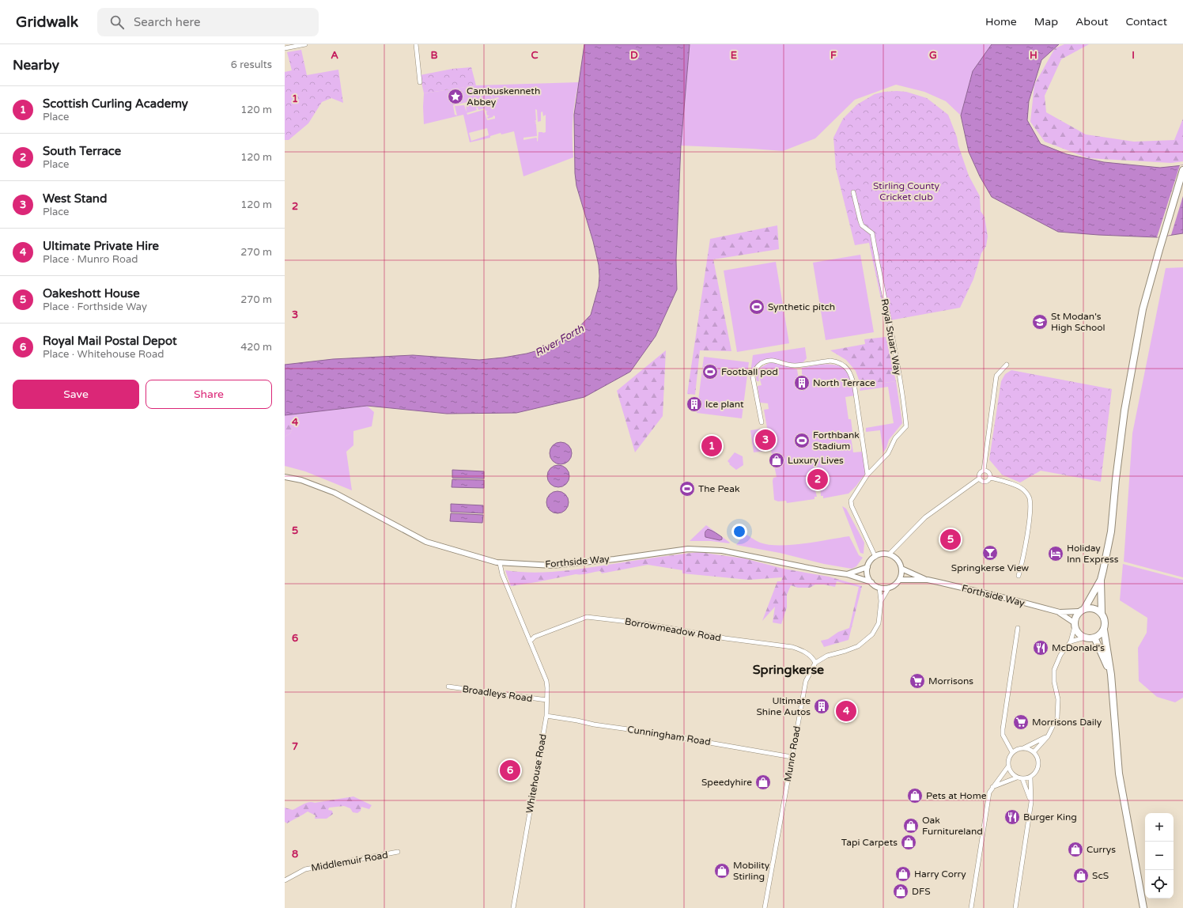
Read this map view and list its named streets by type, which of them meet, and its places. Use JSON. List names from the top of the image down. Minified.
{"streets":{"street":["Royal Stuart Way","Forthside Way","Borrowmeadow Road","Broadleys Road","Cunningham Road","Munro Road","Whitehouse Road","Middlemuir Road"]},"crossings":[["Forthside Way","Whitehouse Road"],["Borrowmeadow Road","Munro Road"],["Borrowmeadow Road","Whitehouse Road"],["Broadleys Road","Whitehouse Road"],["Cunningham Road","Munro Road"],["Cunningham Road","Whitehouse Road"]],"districts":["Springkerse"],"water":["River Forth"],"parks":["Stirling County Cricket club"],"places":{"place":["Cambuskenneth Abbey"],"sports":["Synthetic pitch","Football pod","Forthbank Stadium","The Peak"],"school or university":["St Modan's High School"],"building":["North Terrace","Ice plant","Ultimate Shine Autos"],"shop":["Luxury Lives","Speedyhire","Pets at Home","Oak Furnitureland","Tapi Carpets","Currys","Mobility Stirling","Harry Corry","ScS","DFS"],"bar":["Springkerse View"],"hotel":["Holiday Inn Express"],"restaurant":["McDonald's","Burger King"],"supermarket":["Morrisons","Morrisons Daily"]},"page":{"header":"Gridwalk","search":"Search here","nav":["Home","Map","About","Contact"],"heading":["Nearby","6 results"],"list":[{"mark":"1","name":"Scottish Curling Academy","note":"Place","value":"120 m"},{"mark":"2","name":"South Terrace","note":"Place","value":"120 m"},{"mark":"3","name":"West Stand","note":"Place","value":"120 m"},{"mark":"4","name":"Ultimate Private Hire","note":"Place · Munro Road","value":"270 m"},{"mark":"5","name":"Oakeshott House","note":"Place · Forthside Way","value":"270 m"},{"mark":"6","name":"Royal Mail Postal Depot","note":"Place · Whitehouse Road","value":"420 m"}],"buttons":["Save","Share"],"pins":["3","1","2","5","4","6"],"map_buttons":["+","−"]},"grid":{"columns":["A","B","C","D","E","F","G","H","I"],"rows":["1","2","3","4","5","6","7","8"]}}
